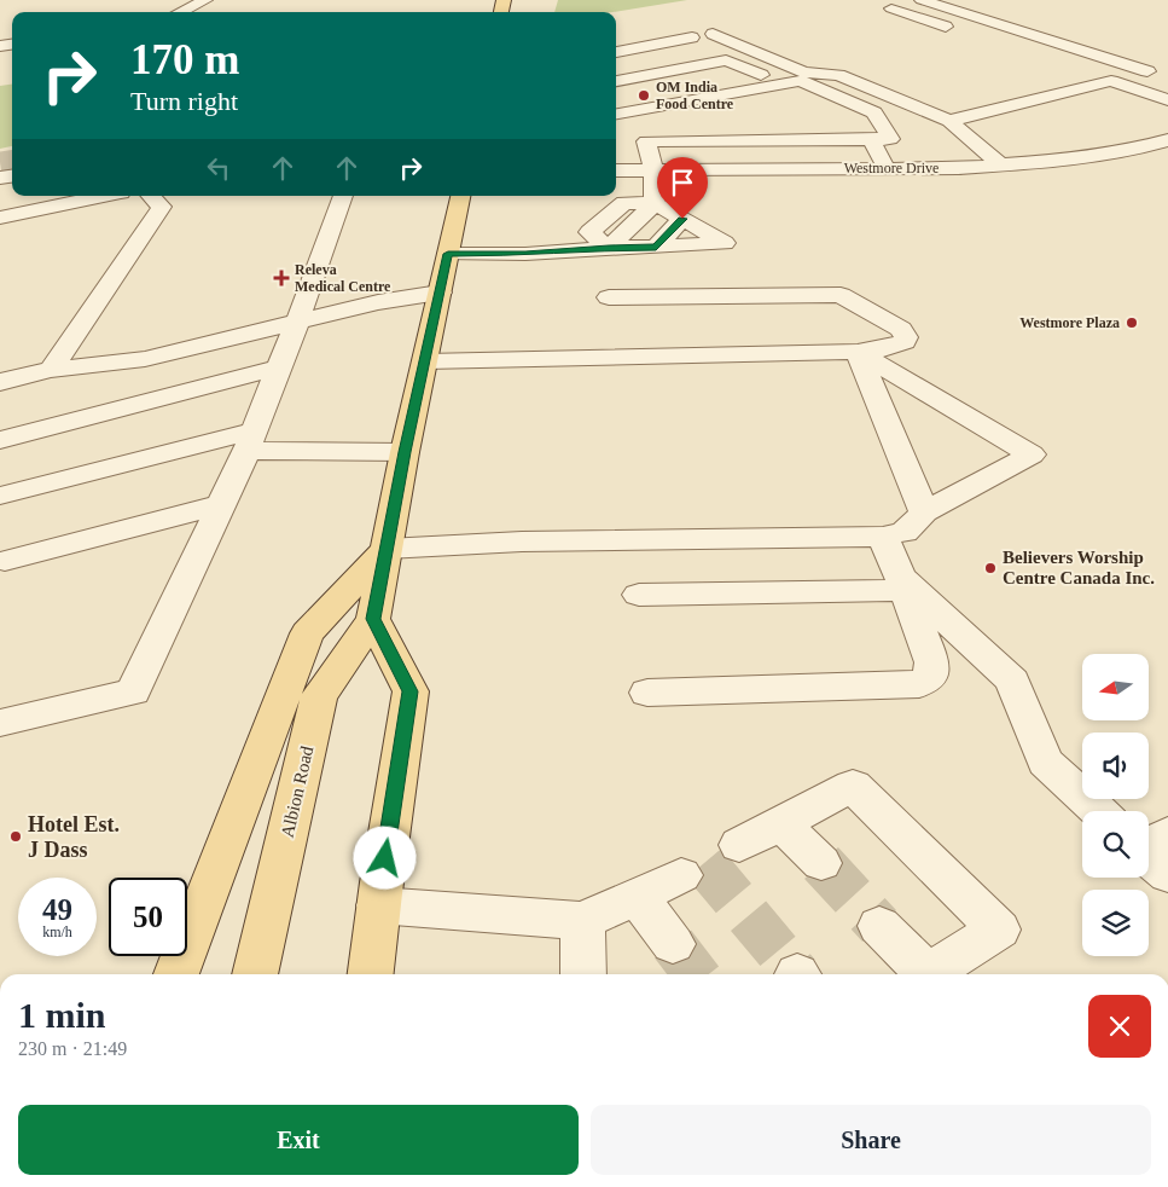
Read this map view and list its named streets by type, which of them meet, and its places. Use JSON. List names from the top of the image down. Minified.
{"streets":{"main road":["Albion Road"],"street":["Westmore Drive"]},"places":{"other":["OM India Food Centre","Westmore Plaza","Believers Worship Centre Canada Inc.","Hotel Est. J Dass"],"health":["Releva Medical Centre"]},"north":"left","page":{"turn":["170 m","Turn right"],"speed":"49 km/h","limit":"50","heading":["1 min","230 m · 21:49"],"buttons":["Exit","Share"]}}
